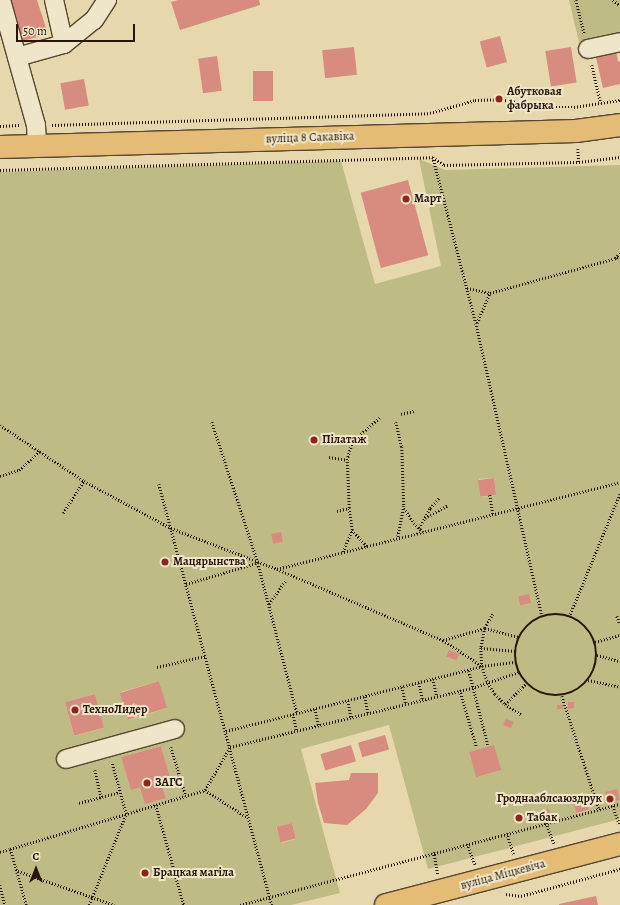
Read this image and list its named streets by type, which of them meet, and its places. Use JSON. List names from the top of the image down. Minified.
{"streets":{"main road":["вуліца 8 Сакавіка","вуліца Міцкевіча"]},"places":["Абутковая фабрыка","Март","Пілатаж","Мацярынства","ТехноЛидер","ЗАГС","Гроднааблсаюздрук","Табак","Брацкая магіла"],"scale_bar":"50 m","north":"top"}
